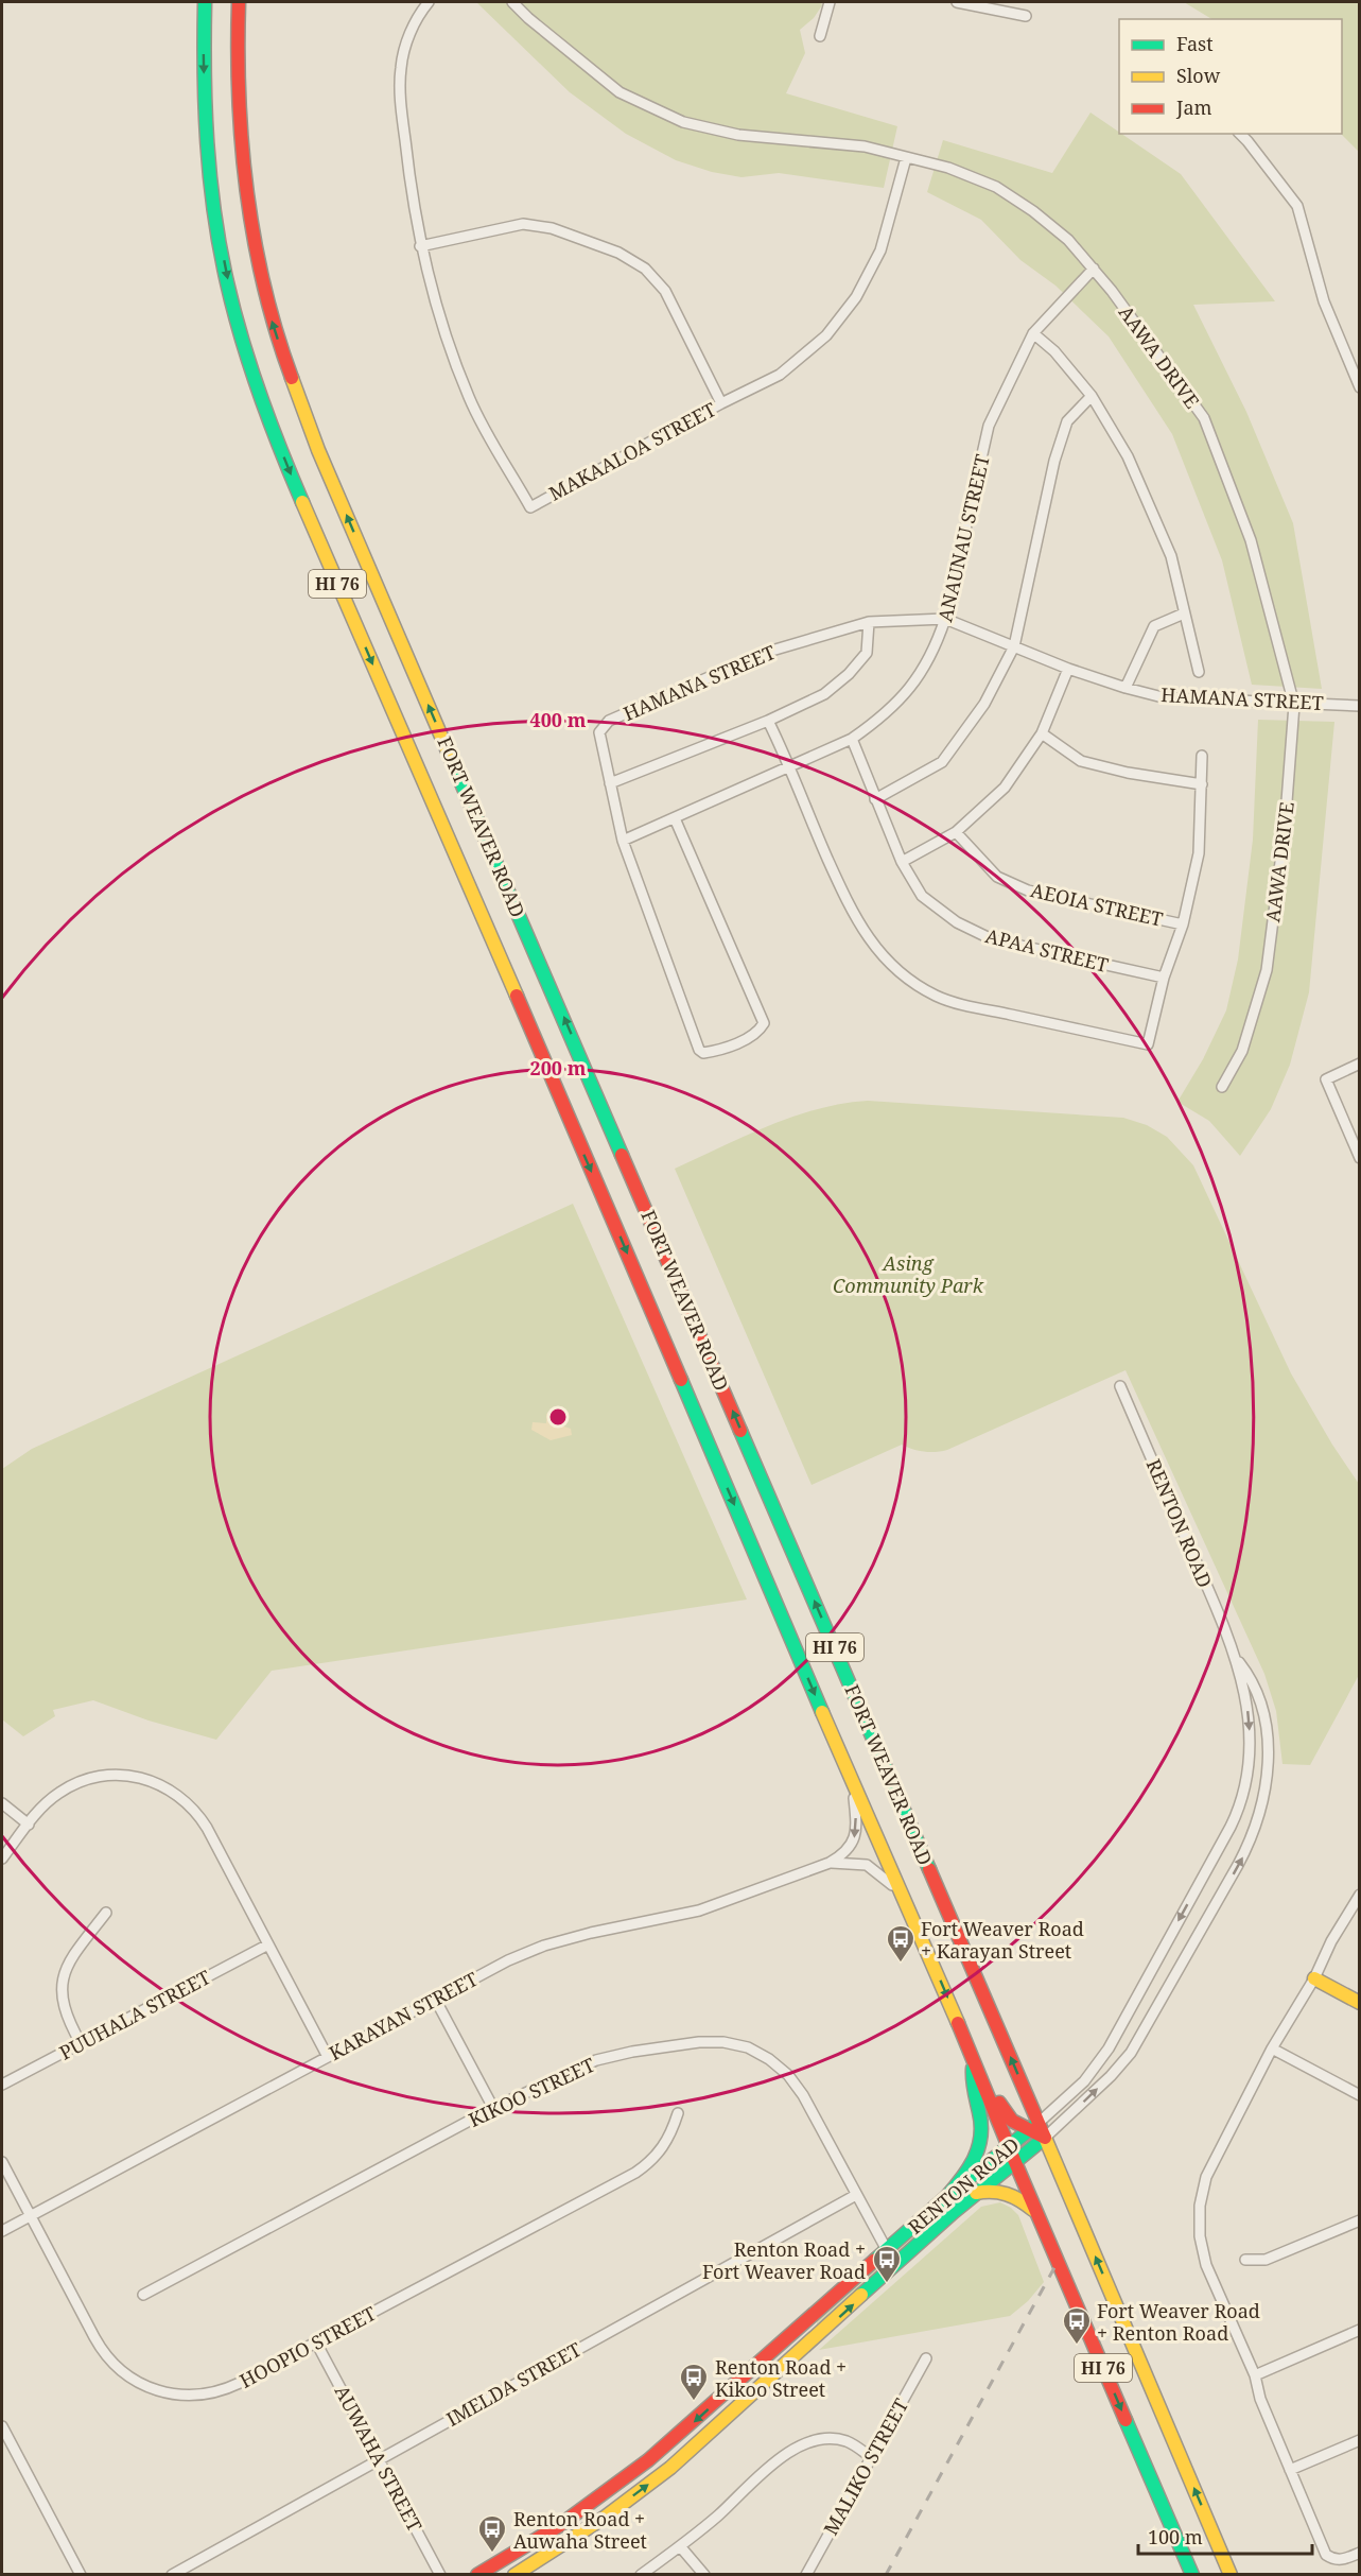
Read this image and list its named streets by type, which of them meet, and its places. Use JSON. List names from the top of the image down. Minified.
{"streets":{"main road":["HI 76","FORT WEAVER ROAD","RENTON ROAD"],"street":["AAWA DRIVE","MAKAALOA STREET","ANAUNAU STREET","HAMANA STREET","AEOIA STREET","APAA STREET","PUUHALA STREET","KARAYAN STREET","KIKOO STREET","HOOPIO STREET","IMELDA STREET","AUWAHA STREET","MALIKO STREET"]},"crossings":[["AAWA DRIVE","MAKAALOA STREET"],["AAWA DRIVE","ANAUNAU STREET"],["AAWA DRIVE","HAMANA STREET"],["ANAUNAU STREET","HAMANA STREET"],["ANAUNAU STREET","APAA STREET"],["FORT WEAVER ROAD","RENTON ROAD"],["FORT WEAVER ROAD","KARAYAN STREET"],["RENTON ROAD","KIKOO STREET"],["KARAYAN STREET","HOOPIO STREET"],["KIKOO STREET","IMELDA STREET"],["HOOPIO STREET","AUWAHA STREET"],["IMELDA STREET","AUWAHA STREET"]],"parks":["Asing Community Park"],"places":{"bus stop":["Fort Weaver Road + Karayan Street","Renton Road + Fort Weaver Road","Fort Weaver Road + Renton Road","Renton Road + Kikoo Street","Renton Road + Auwaha Street"]},"legend":["Fast","Slow","Jam"],"scale_bar":"100 m","rings":["400 m","200 m"]}
